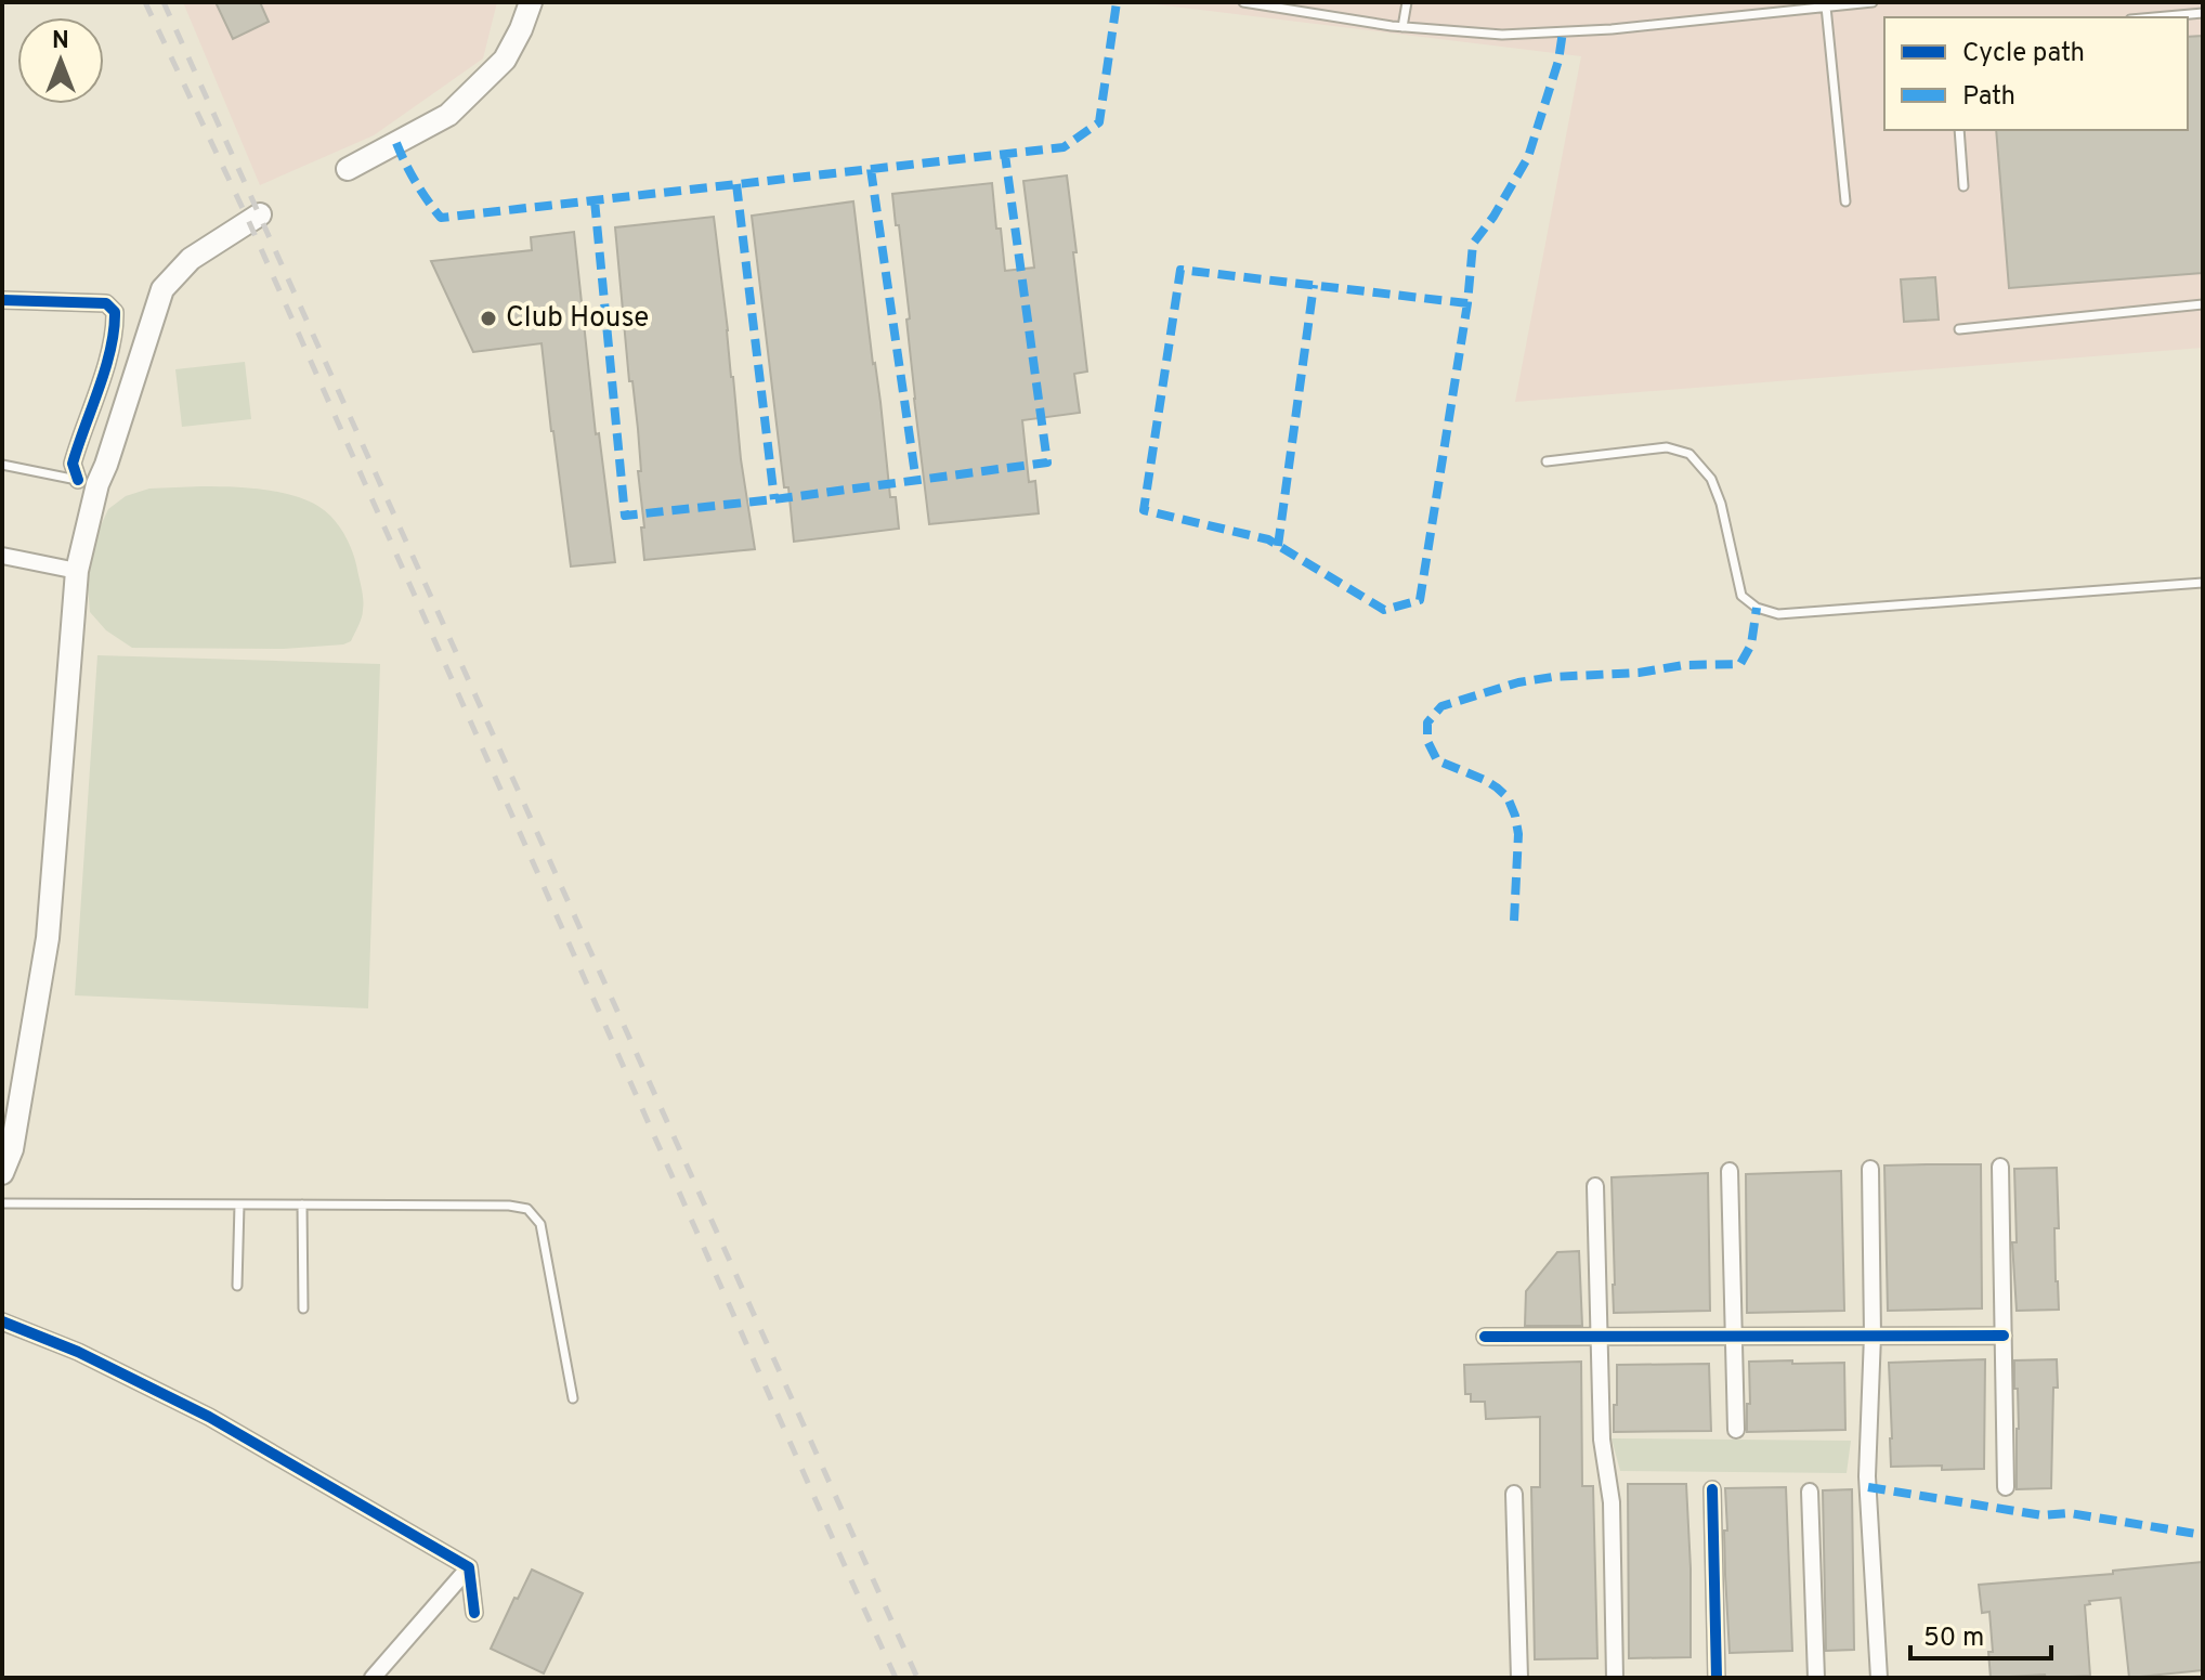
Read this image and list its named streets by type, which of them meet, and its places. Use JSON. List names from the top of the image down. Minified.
{"places":["Club House"],"legend":["Cycle path","Path"],"scale_bar":"50 m","north":"top"}
